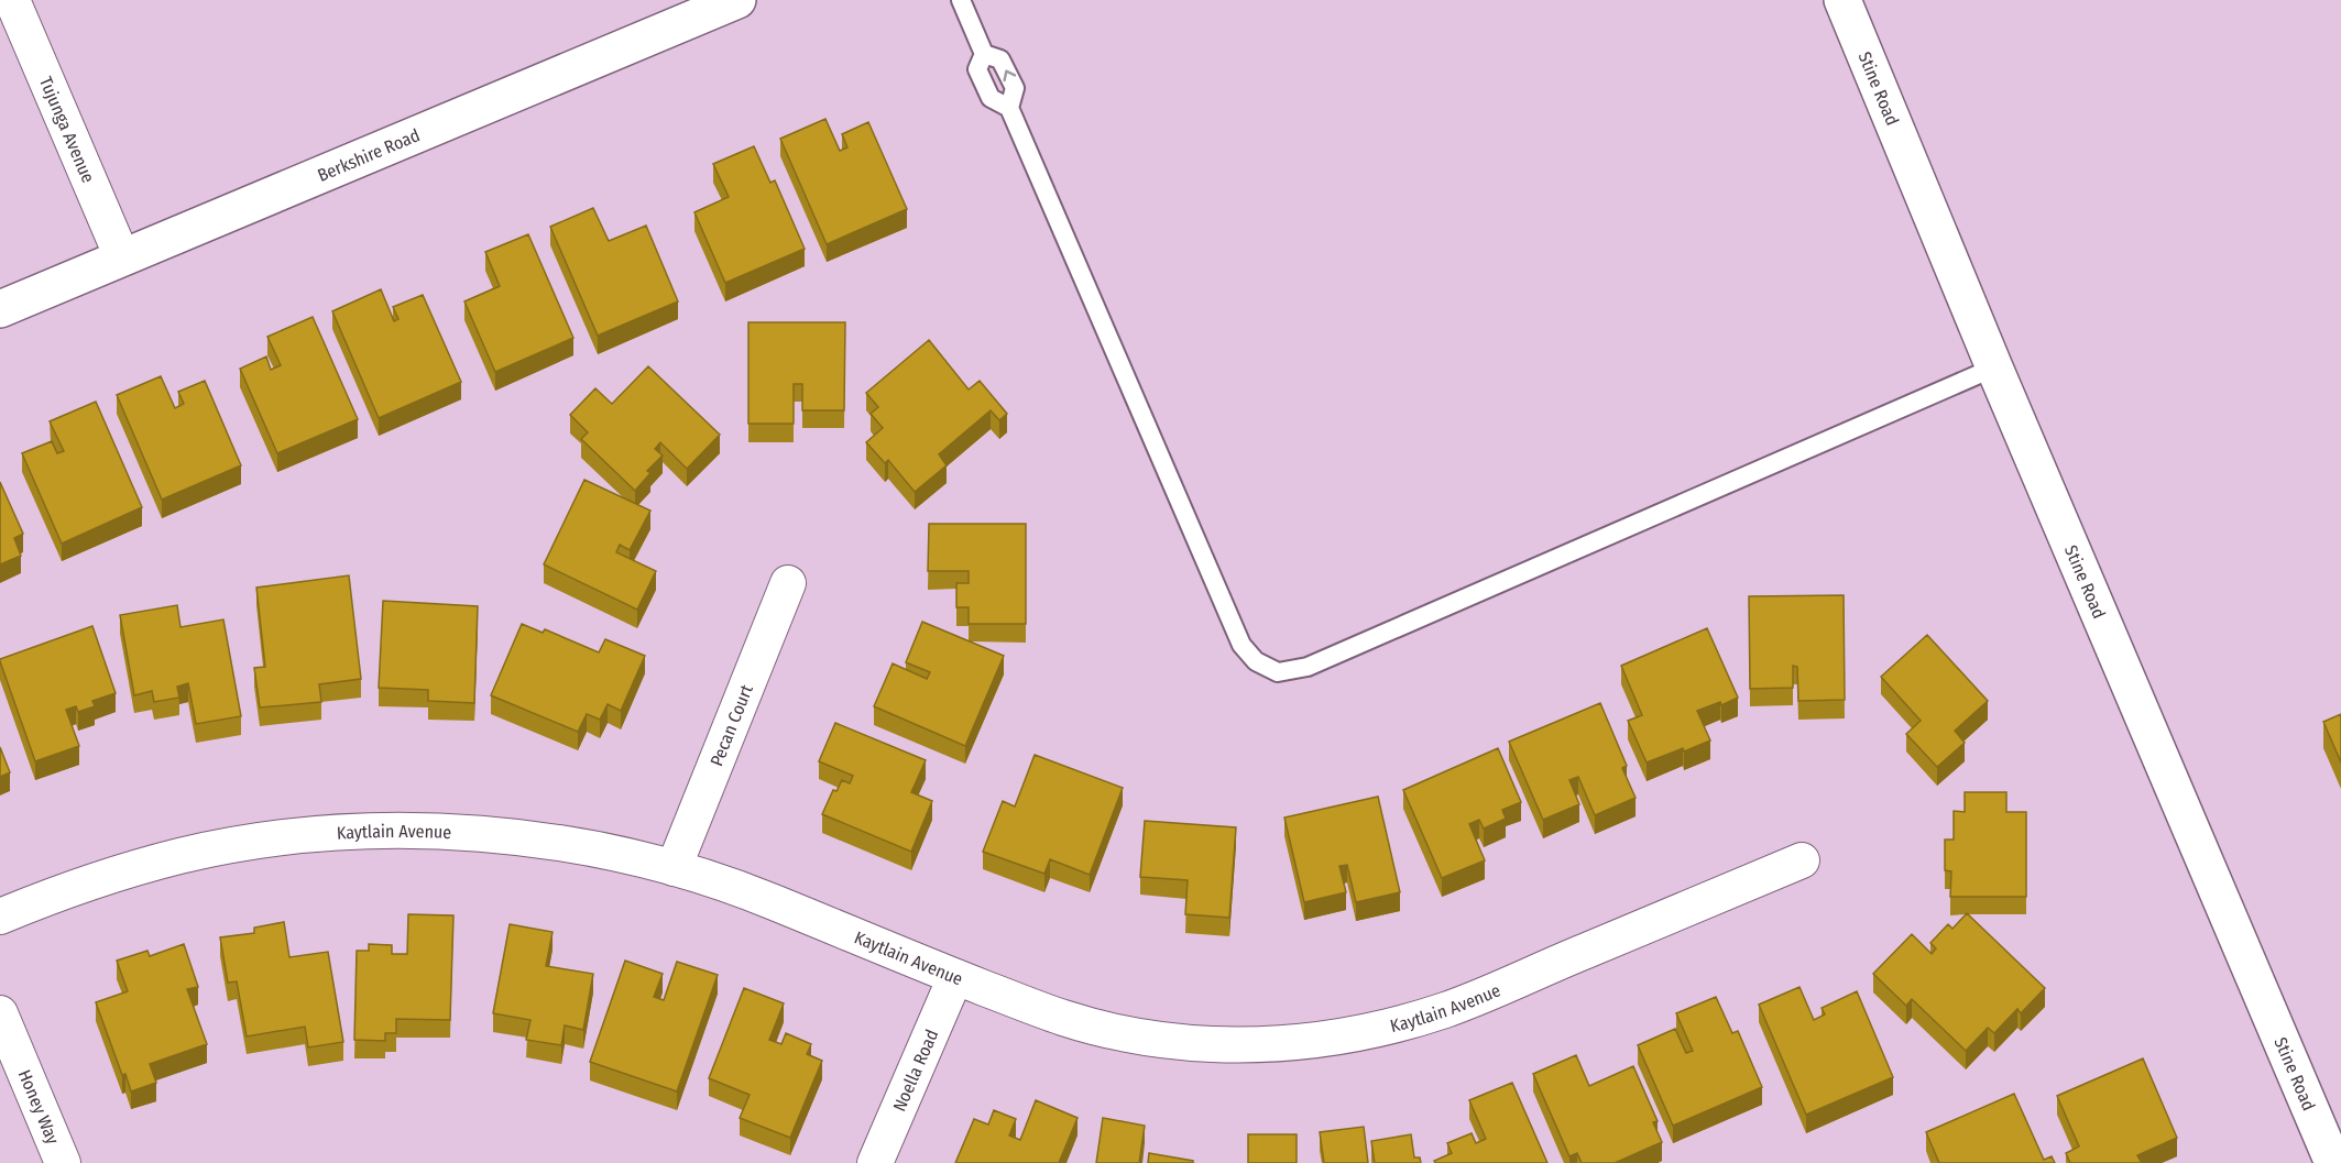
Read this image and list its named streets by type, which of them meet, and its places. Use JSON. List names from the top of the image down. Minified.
{"streets":{"main road":["Stine Road","Berkshire Road"],"street":["Tujunga Avenue","Pecan Court","Kaytlain Avenue","Noella Road","Honey Way"]},"crossings":[["Tujunga Avenue","Berkshire Road"],["Pecan Court","Kaytlain Avenue"],["Kaytlain Avenue","Noella Road"]]}
